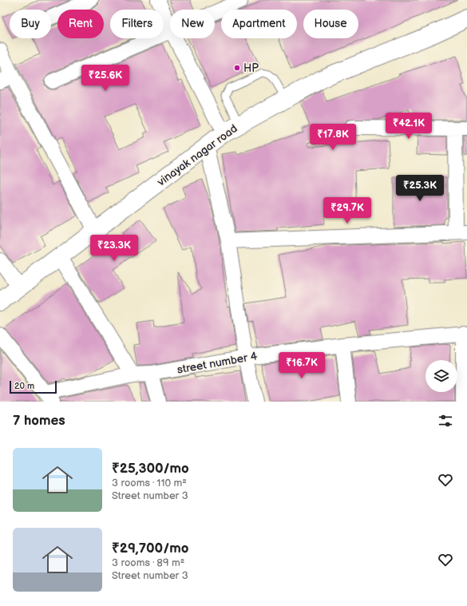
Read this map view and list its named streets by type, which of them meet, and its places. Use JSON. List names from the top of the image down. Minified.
{"streets":{"street":["vinayak nagar road","street number 4"]},"places":["HP"],"scale_bar":"20 m","page":{"chip":["Buy","Rent","Filters","New","Apartment","House"],"price":["₹25.6K","₹42.1K","₹17.8K","₹25.3K","₹29.7K","₹23.3K","₹16.7K"],"scale":"20 m","heading":"7 homes","list":[{"name":"₹25,300/mo","note":"3 rooms · 110 m² · Street number 3"},{"name":"₹29,700/mo","note":"3 rooms · 89 m² · Street number 3"}]}}
